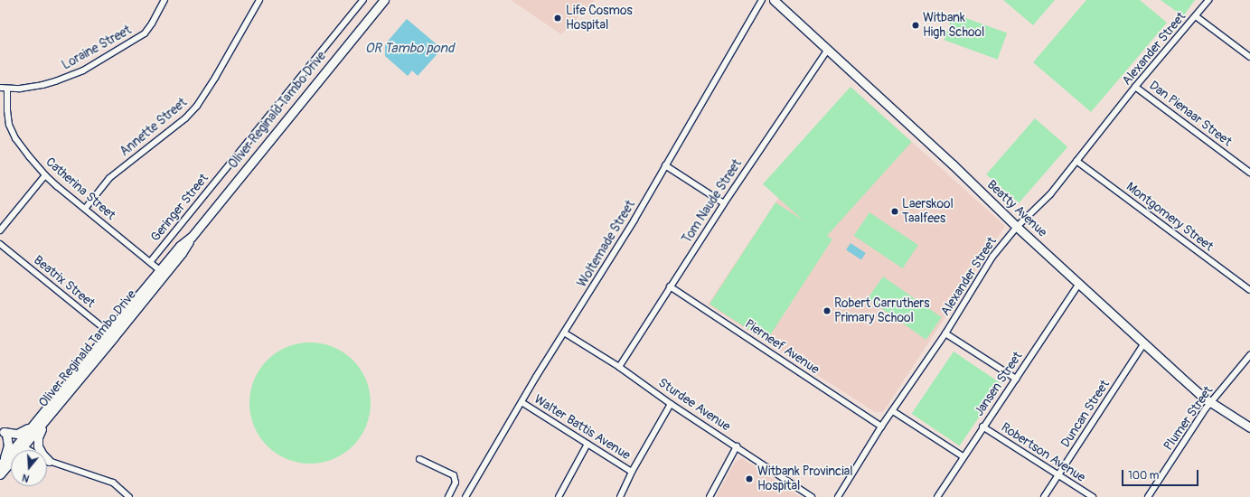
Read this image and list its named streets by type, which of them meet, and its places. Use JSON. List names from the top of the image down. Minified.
{"streets":{"main road":["Oliver Reginald Tambo Drive","Beatty Avenue"],"street":["Loraine Street","Alexander Street","Dan Pienaar Street","Annette Street","Catherina Street","Tom Naude Street","Geringer Street","Montgomery Street","Woltemade Street","Beatrix Street","Pierneef Avenue","Jansen Street","Sturdee Avenue","Duncan Street","Plumer Street","Walter Battis Avenue","Robertson Avenue"]},"crossings":[["Loraine Street","Catherina Street"],["Alexander Street","Dan Pienaar Street"],["Alexander Street","Beatty Avenue"],["Alexander Street","Montgomery Street"],["Alexander Street","Pierneef Avenue"],["Oliver Reginald Tambo Drive","Catherina Street"],["Oliver Reginald Tambo Drive","Beatrix Street"],["Annette Street","Catherina Street"],["Catherina Street","Geringer Street"],["Tom Naude Street","Beatty Avenue"],["Tom Naude Street","Pierneef Avenue"],["Tom Naude Street","Sturdee Avenue"],["Beatty Avenue","Jansen Street"],["Beatty Avenue","Duncan Street"],["Beatty Avenue","Plumer Street"],["Woltemade Street","Sturdee Avenue"],["Woltemade Street","Walter Battis Avenue"],["Jansen Street","Robertson Avenue"],["Duncan Street","Robertson Avenue"]],"water":["OR Tambo pond"],"places":["Life Cosmos Hospital","Witbank High School","Laerskool Taalfees","Robert Carruthers Primary School","Witbank Provincial Hospital"],"scale_bar":"100 m","north":"bottom"}
